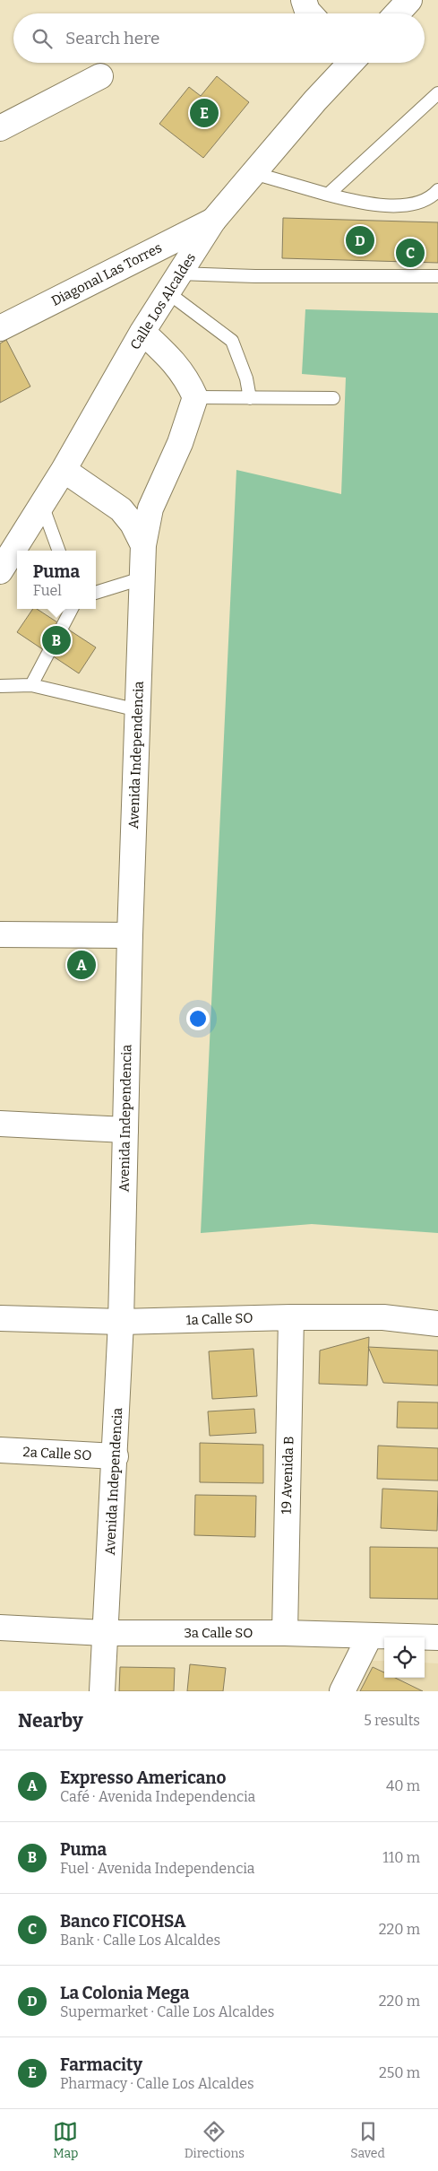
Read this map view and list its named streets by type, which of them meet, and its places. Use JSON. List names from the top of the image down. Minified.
{"streets":{"street":["Diagonal Las Torres","Calle Los Alcaldes","Avenida Independencia","1a Calle SO","2a Calle SO","19 Avenida B","3a Calle SO"]},"crossings":[["Diagonal Las Torres","Calle Los Alcaldes"],["Calle Los Alcaldes","Avenida Independencia"],["Avenida Independencia","1a Calle SO"],["Avenida Independencia","2a Calle SO"],["Avenida Independencia","3a Calle SO"],["1a Calle SO","19 Avenida B"],["19 Avenida B","3a Calle SO"]],"page":{"search":"Search here","pins":["E","D","C","B","A"],"popup":["Puma","Fuel"],"heading":["Nearby","5 results"],"list":[{"mark":"A","name":"Expresso Americano","note":"Café · Avenida Independencia","value":"40 m"},{"mark":"B","name":"Puma","note":"Fuel · Avenida Independencia","value":"110 m"},{"mark":"C","name":"Banco FICOHSA","note":"Bank · Calle Los Alcaldes","value":"220 m"},{"mark":"D","name":"La Colonia Mega","note":"Supermarket · Calle Los Alcaldes","value":"220 m"},{"mark":"E","name":"Farmacity","note":"Pharmacy · Calle Los Alcaldes","value":"250 m"}],"nav":["Map","Directions","Saved"]}}
